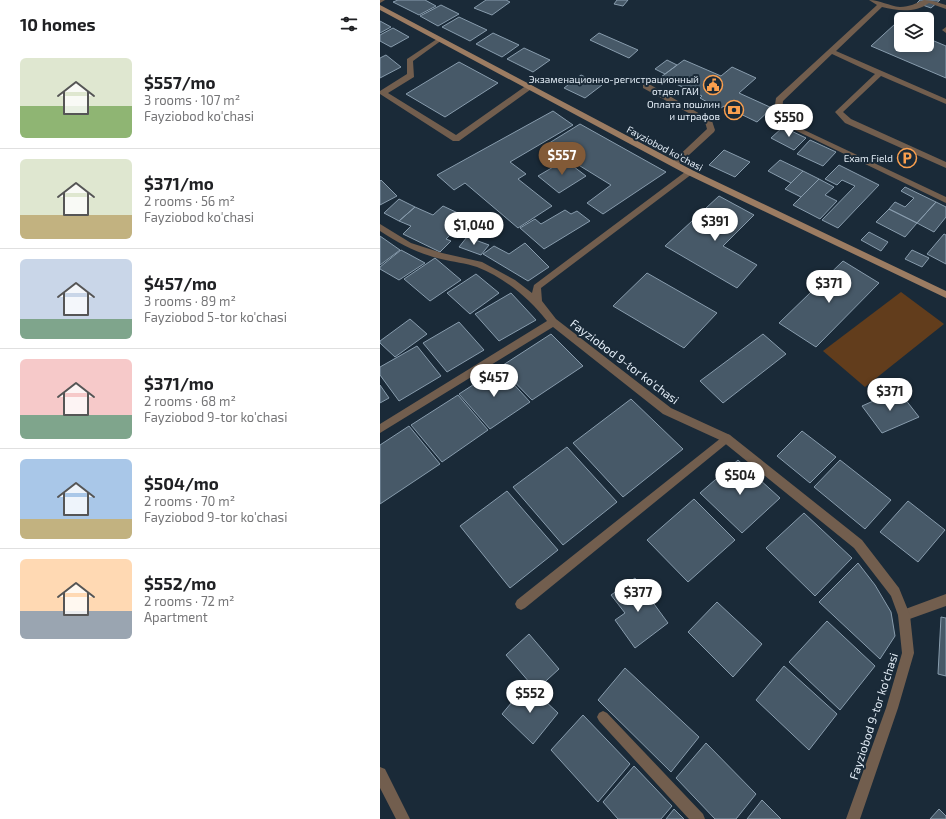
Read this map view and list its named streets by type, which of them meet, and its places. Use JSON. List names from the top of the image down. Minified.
{"streets":{"street":["Fayziobod ko'chasi","Fayziobod 9-tor ko'chasi"]},"places":{"public building":["Экзаменационно-регистрационный отдел ГАИ"],"bank":["Оплата пошлин и штрафов"],"parking":["Exam Field"]},"page":{"heading":"10 homes","list":[{"name":"$557/mo","note":"3 rooms · 107 m² · Fayziobod ko'chasi"},{"name":"$371/mo","note":"2 rooms · 56 m² · Fayziobod ko'chasi"},{"name":"$457/mo","note":"3 rooms · 89 m² · Fayziobod 5-tor ko'chasi"},{"name":"$371/mo","note":"2 rooms · 68 m² · Fayziobod 9-tor ko'chasi"},{"name":"$504/mo","note":"2 rooms · 70 m² · Fayziobod 9-tor ko'chasi"},{"name":"$552/mo","note":"2 rooms · 72 m² · Apartment"}],"price":["$550","$557","$391","$1,040","$371","$457","$371","$504","$377","$552"]}}
